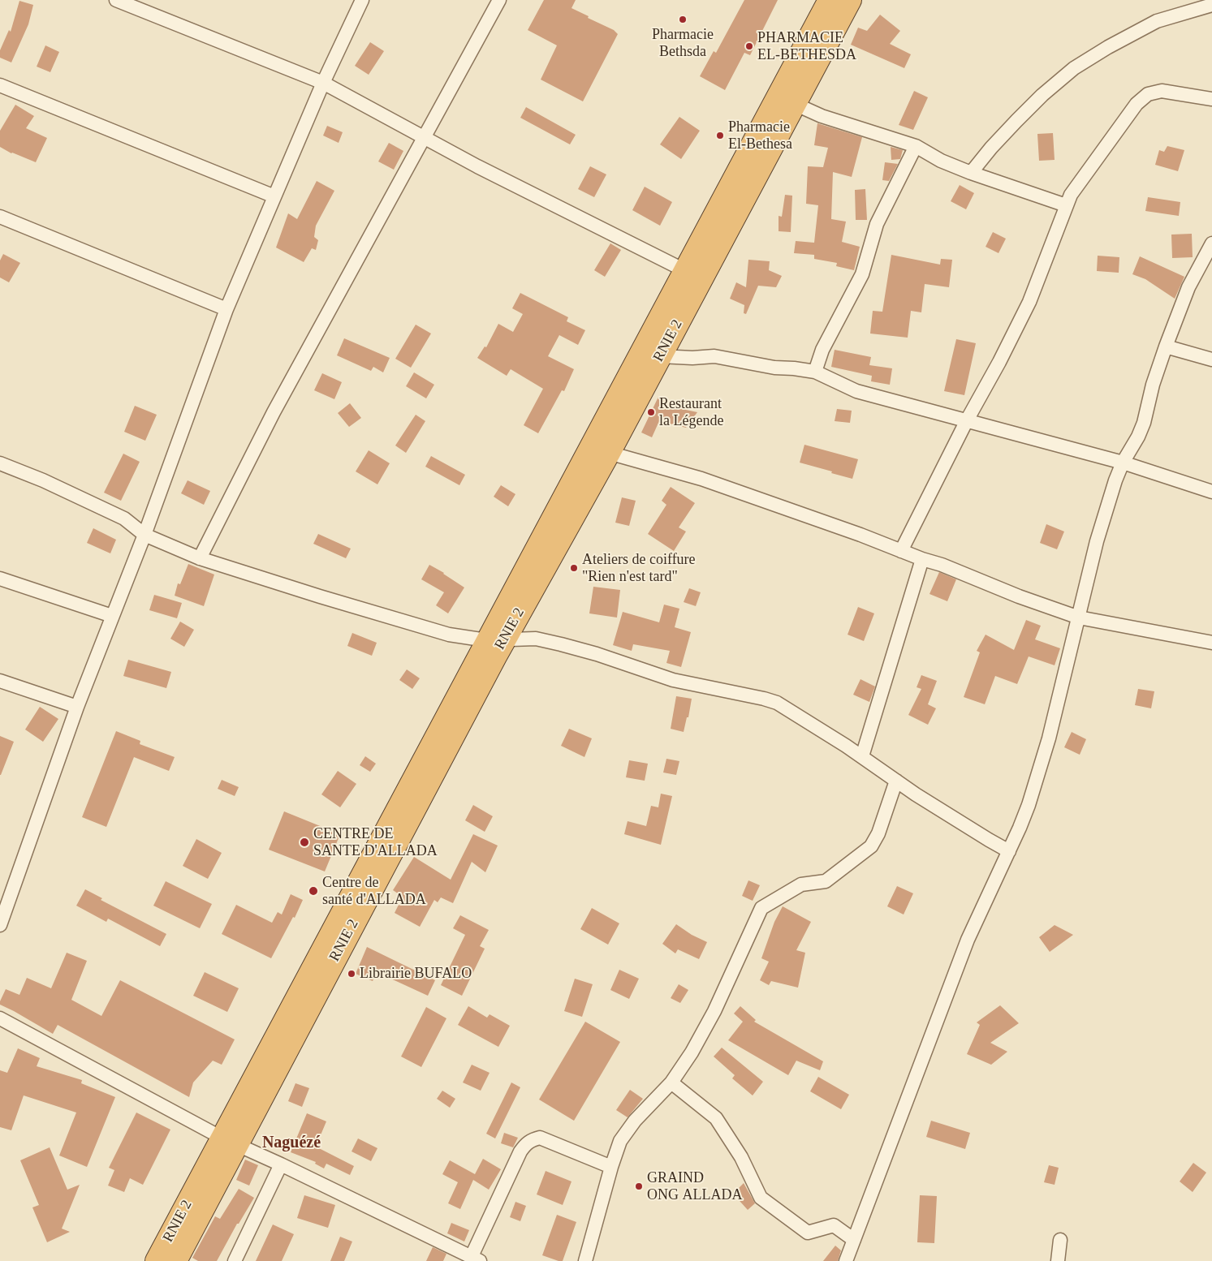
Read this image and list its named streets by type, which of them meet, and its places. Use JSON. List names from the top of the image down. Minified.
{"streets":{"highway":["RNIE 2"]},"districts":["Naguézé"],"places":["Pharmacie Bethsda","PHARMACIE EL-BETHESDA","Pharmacie El-Bethesa","Restaurant la Légende","Ateliers de coiffure \"Rien n'est tard\"","CENTRE DE SANTE D'ALLADA","Centre de santé d'ALLADA","Librairie BUFALO","GRAIND ONG ALLADA"]}
